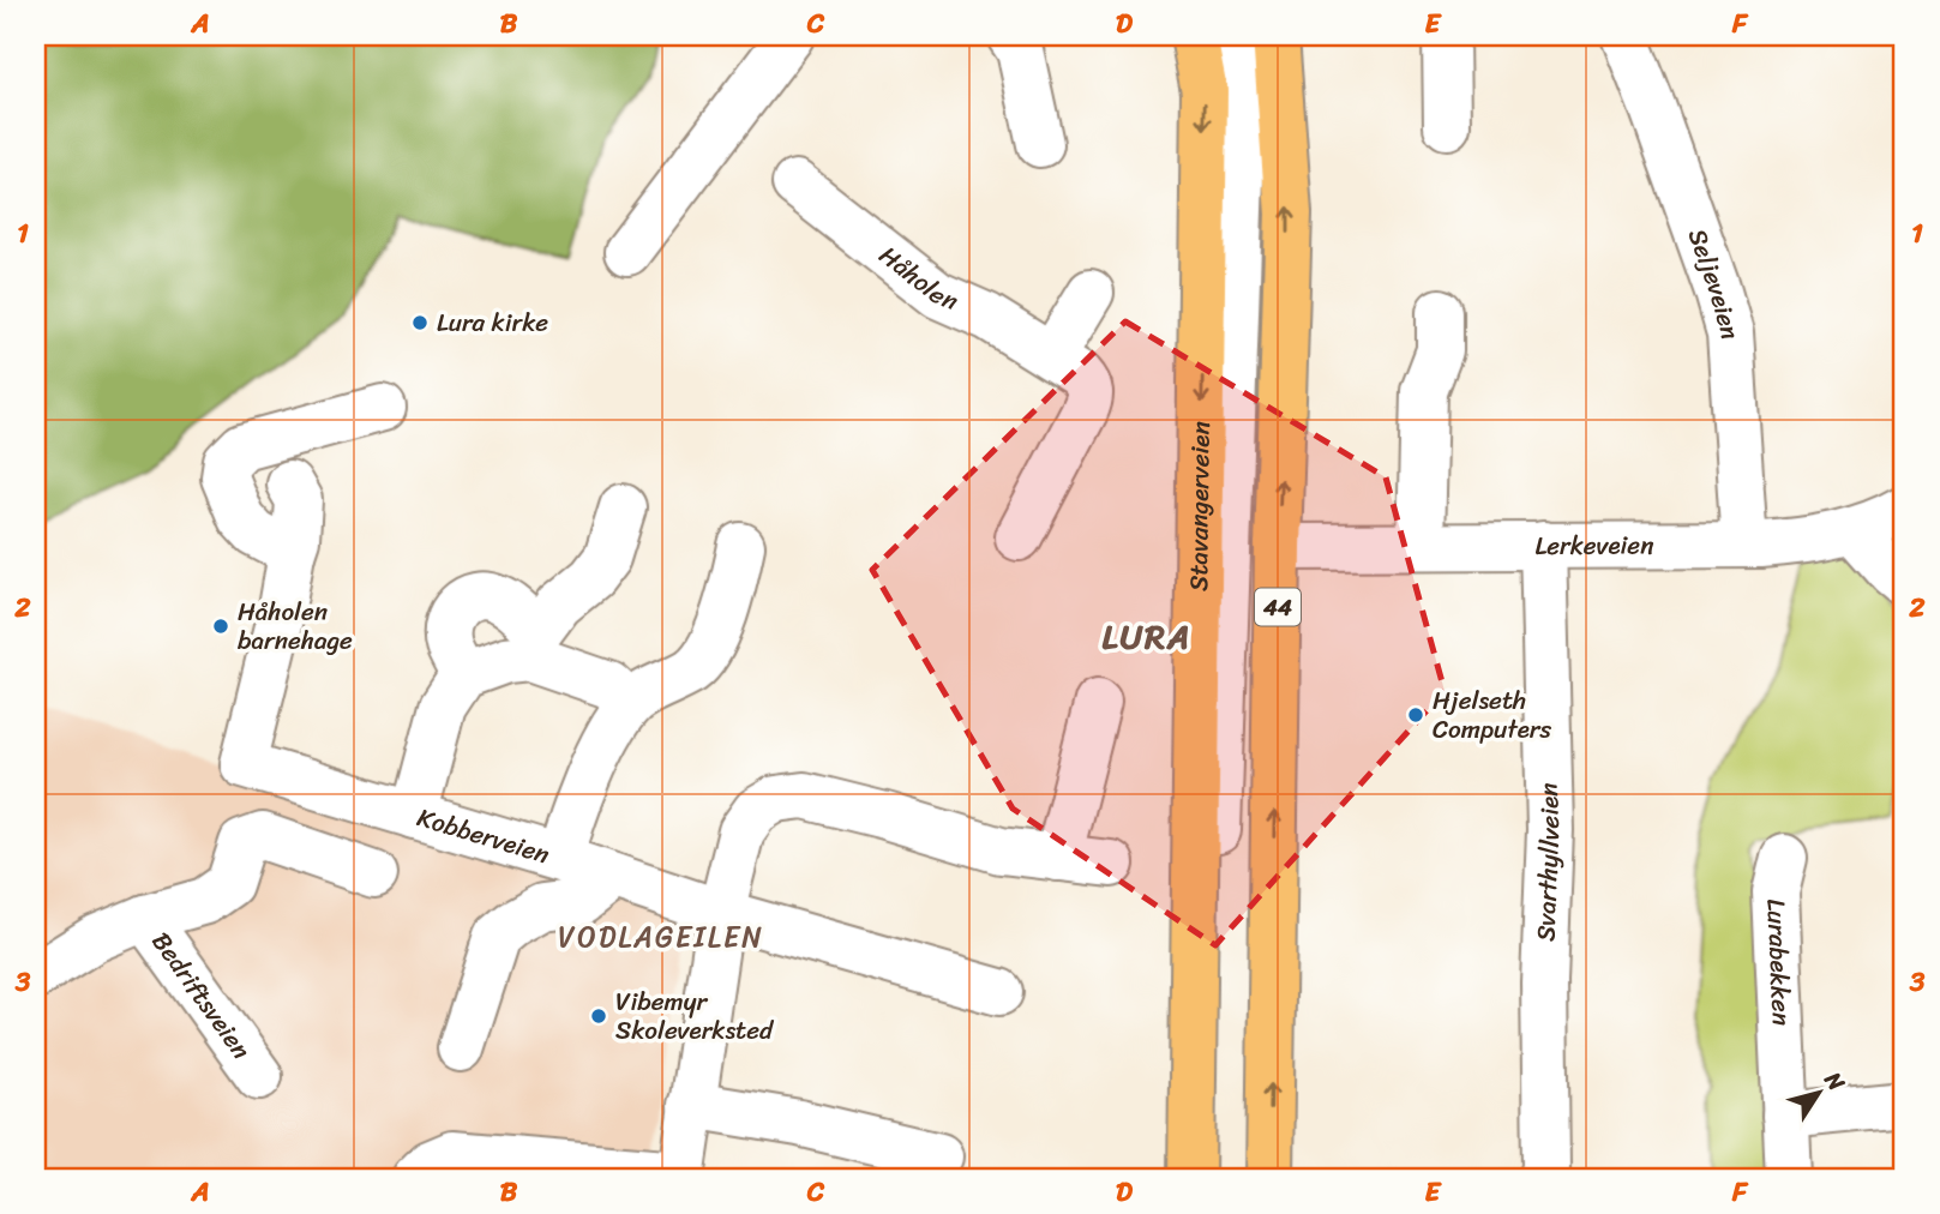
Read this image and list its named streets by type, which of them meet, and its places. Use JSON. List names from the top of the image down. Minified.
{"streets":{"main road":["Stavangerveien","44"],"street":["Håholen","Seljeveien","Lerkeveien","Kobberveien","Svarthyllveien","Lurabekken","Bedriftsveien"]},"crossings":[["Seljeveien","Lerkeveien"],["Lerkeveien","44"],["Lerkeveien","Svarthyllveien"]],"districts":["LURA","VODLAGEILEN"],"places":["Lura kirke","Håholen barnehage","Hjelseth Computers","Vibemyr Skoleverksted"],"north":"top right","grid":{"columns":["A","B","C","D","E","F"],"rows":["1","2","3"]}}
